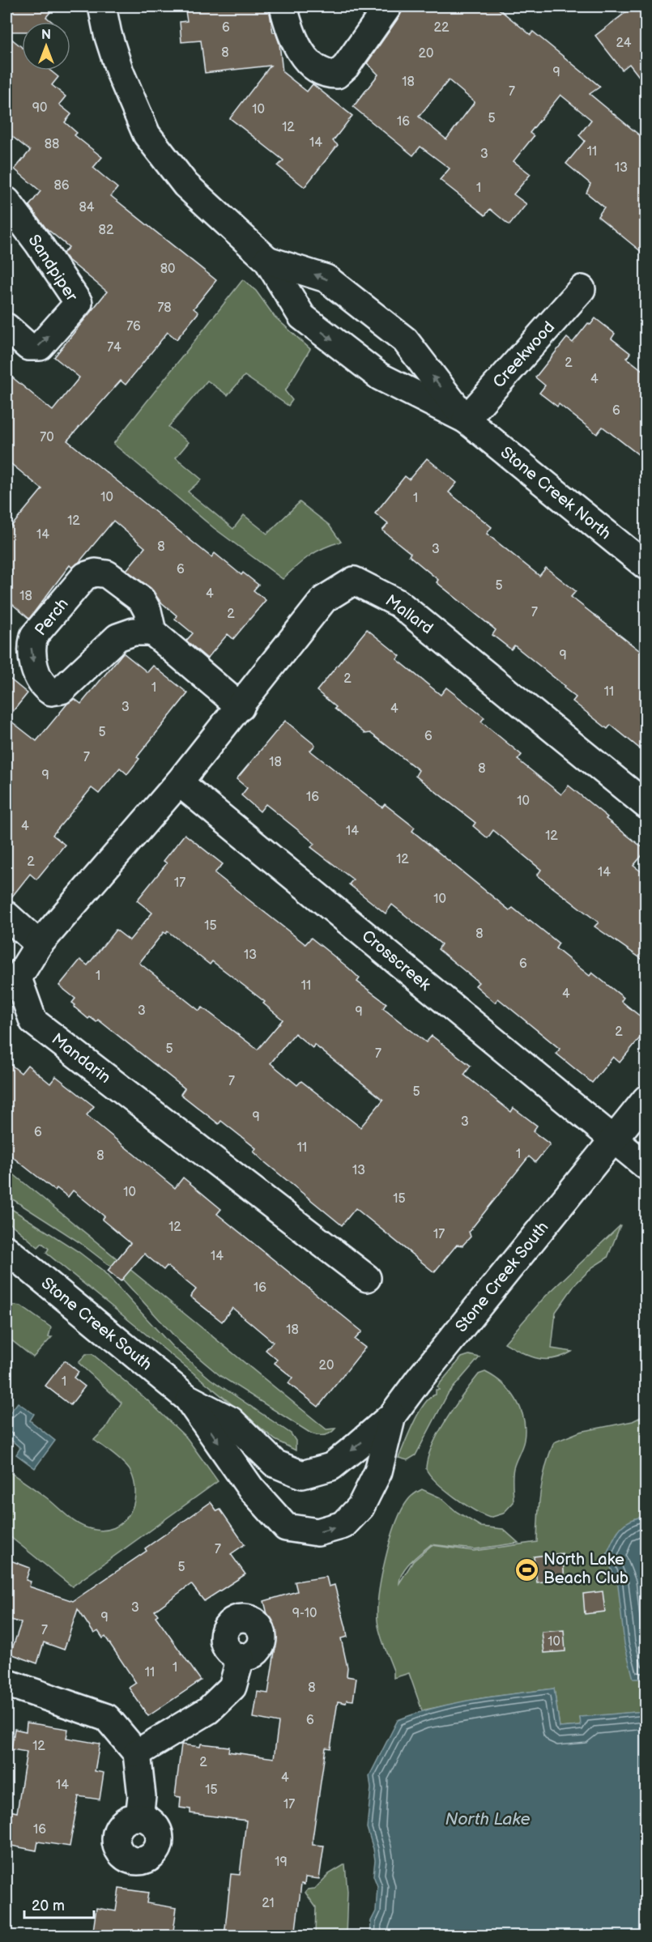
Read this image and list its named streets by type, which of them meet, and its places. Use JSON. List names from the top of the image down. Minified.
{"streets":{"street":["Sandpiper","Creekwood","Stone Creek North","Mallard","Perch","Crosscreek","Mandarin","Stone Creek South"]},"crossings":[["Creekwood","Stone Creek North"],["Mallard","Crosscreek"],["Mallard","Mandarin"],["Crosscreek","Mandarin"],["Crosscreek","Stone Creek South"]],"water":["North Lake"],"places":{"sports":["North Lake Beach Club"]},"house_numbers":["6","22","24","8","20","9","18","7","90","10","5","16","12","14","88","11","3","13","86","1","84","82","80","78","76","74","2","4","6","70","10","1","12","14","8","3","6","5","4","18","7","2","9","2","1","11","3","4","5","6","7","18","8","9","16","10","4","14","12","12","2","14","17","10","15","8","13","6","1","11","4","3","9","2","5","7","7","5","9","3","6","11","1","8","13","10","15","12","17","14","16","18","20","1","7","5","3","9-10","9","7","10","1","11","8","6","12","2","4","14","15","17","16","19","21"],"scale_bar":"20 m","north":"top"}
